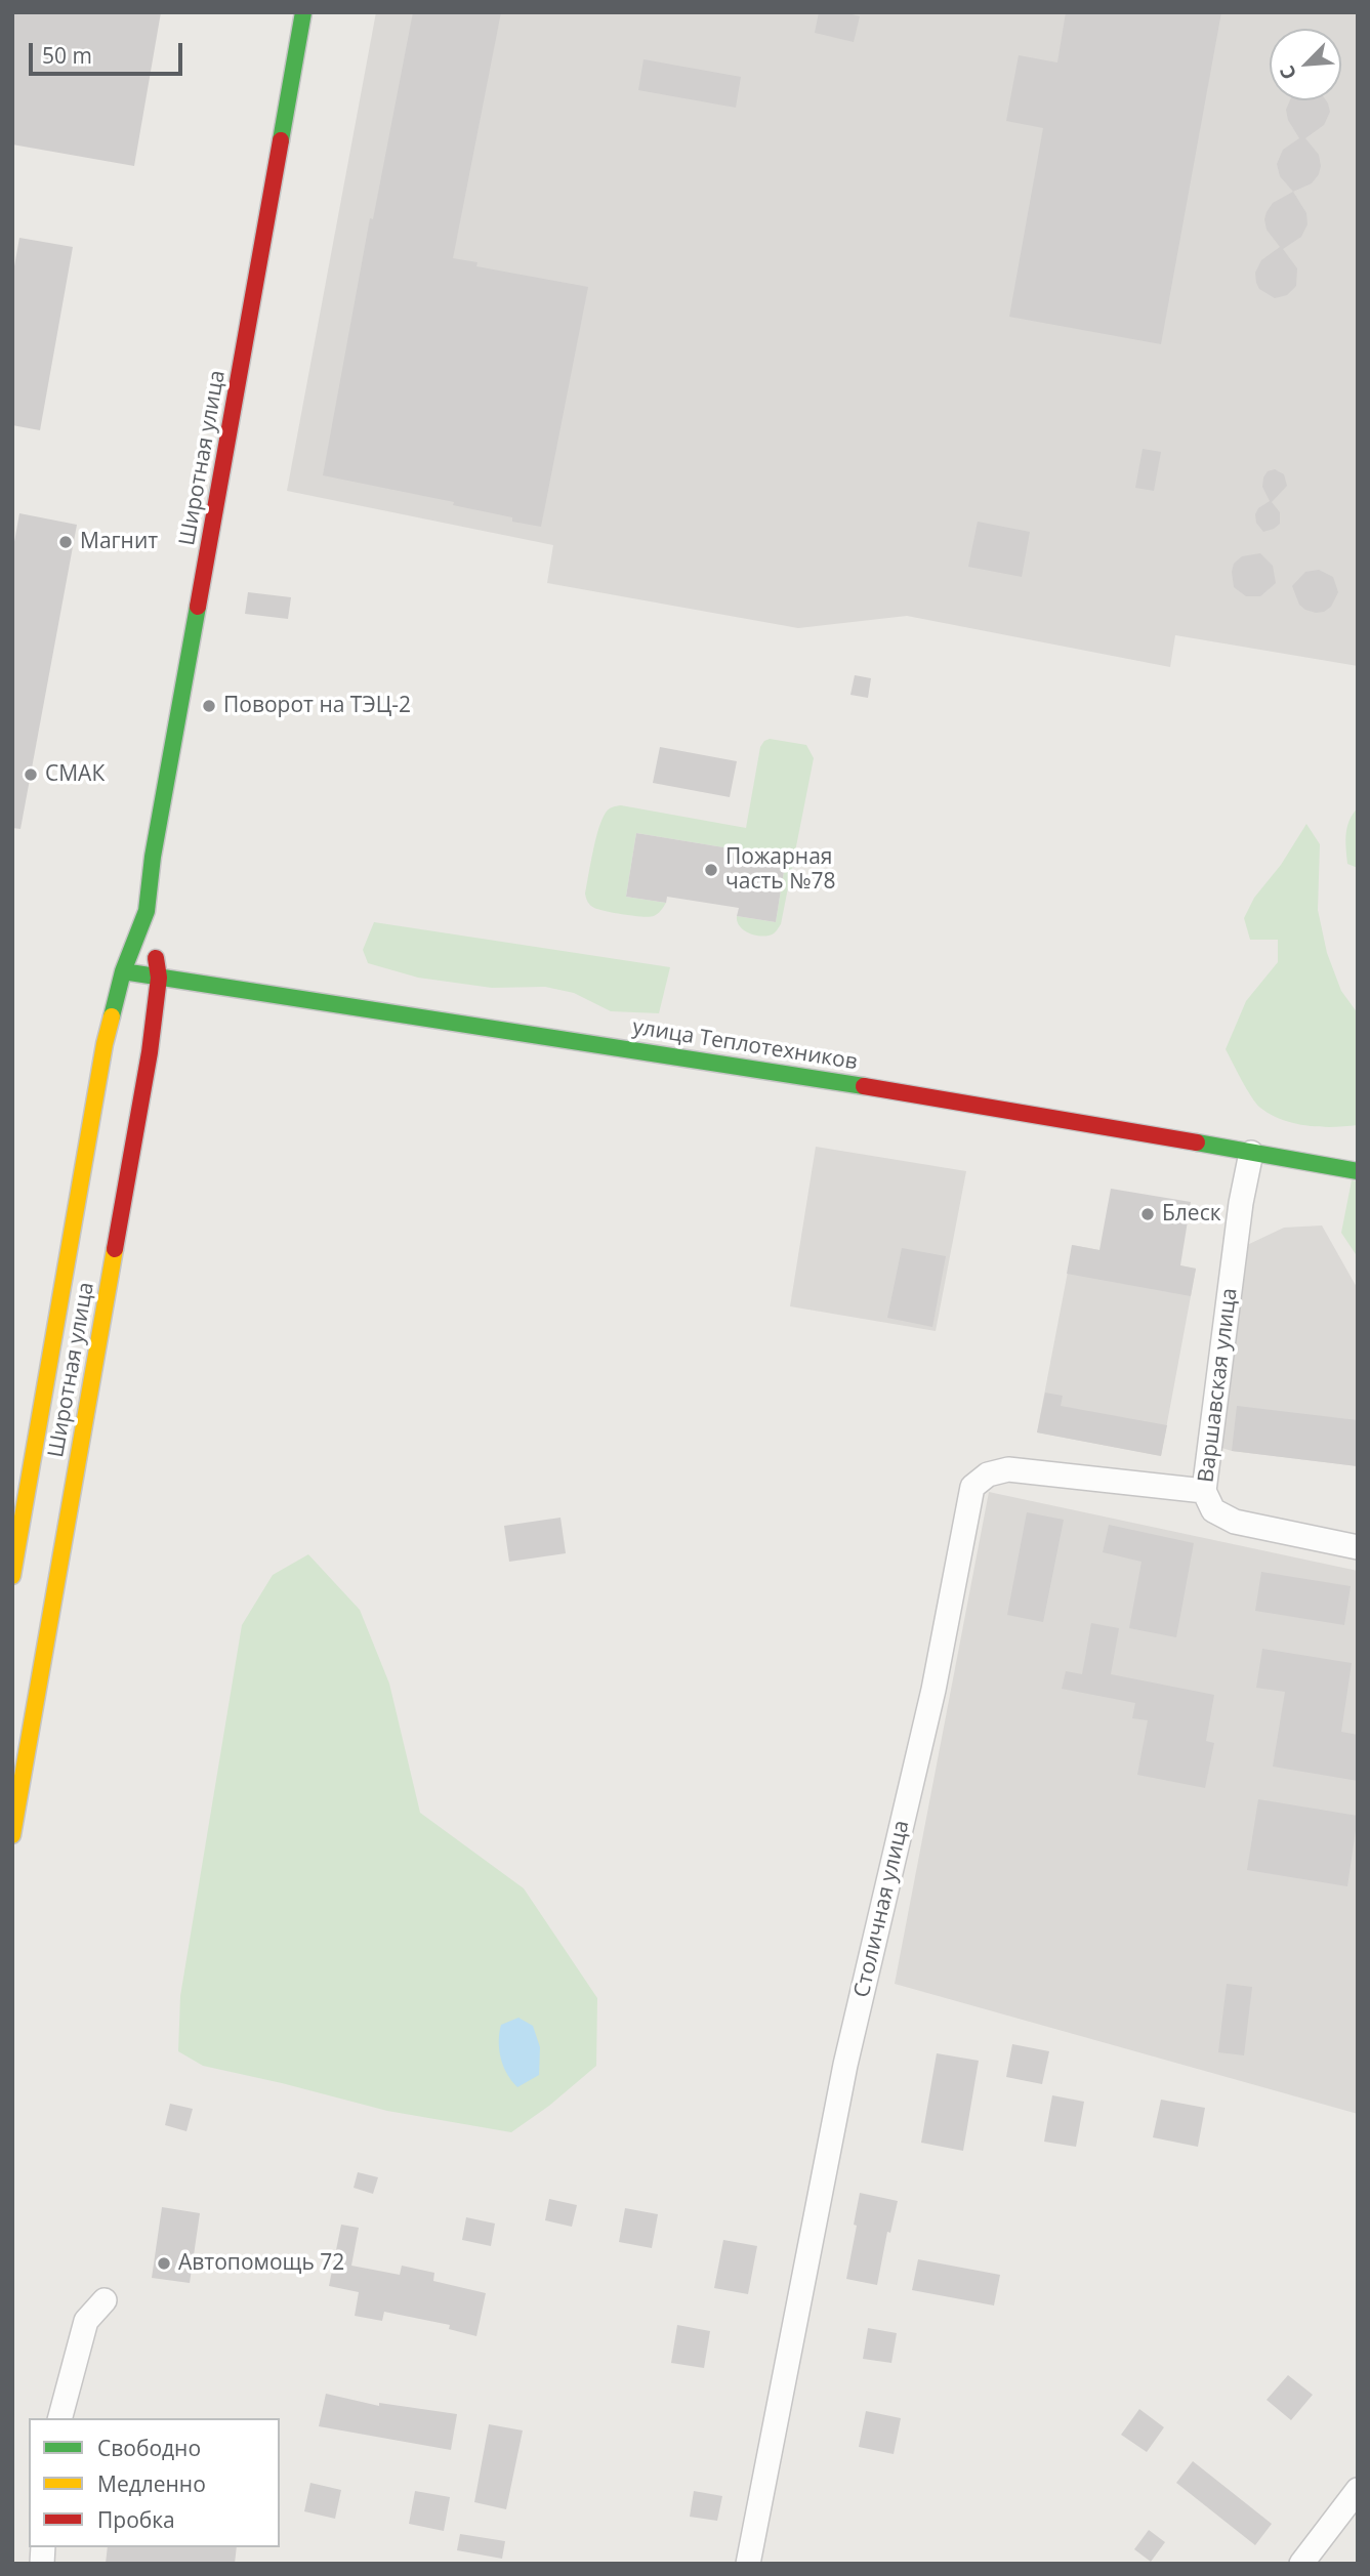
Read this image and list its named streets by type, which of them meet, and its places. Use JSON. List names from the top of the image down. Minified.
{"streets":{"main road":["Широтная улица","улица Теплотехников"],"street":["Варшавская улица","Столичная улица"]},"crossings":[["Широтная улица","улица Теплотехников"],["улица Теплотехников","Варшавская улица"],["Варшавская улица","Столичная улица"]],"places":["Магнит","Поворот на ТЭЦ-2","СМАК","Пожарная часть №78","Блеск","Автопомощь 72"],"legend":["Свободно","Медленно","Пробка"],"scale_bar":"50 m","north":"bottom left"}
